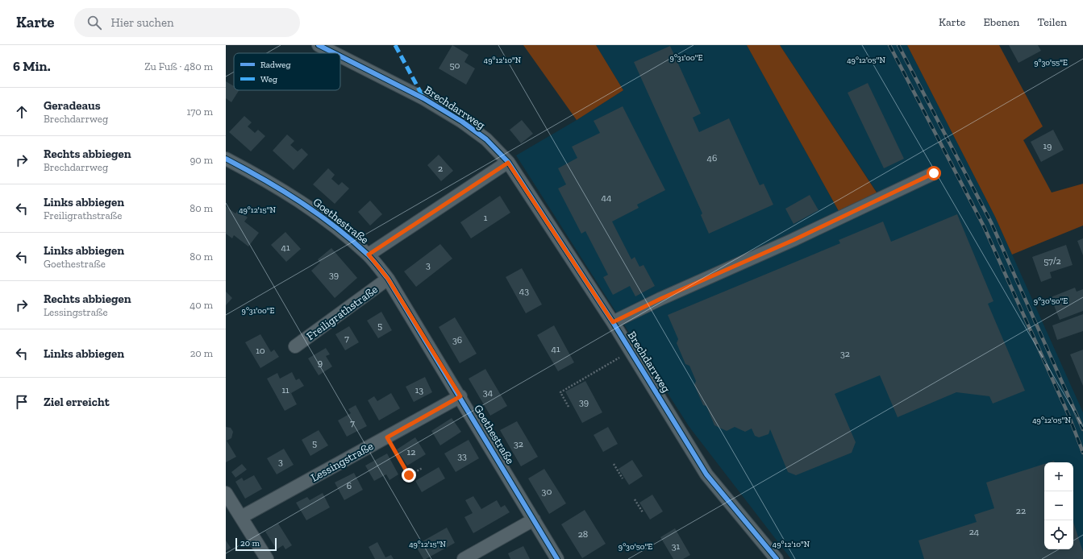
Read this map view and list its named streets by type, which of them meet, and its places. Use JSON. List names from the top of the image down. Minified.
{"streets":{"street":["Brechdarrweg","Goethestraße","Freiligrathstraße","Lessingstraße"]},"crossings":[["Goethestraße","Freiligrathstraße"],["Goethestraße","Lessingstraße"]],"house_numbers":["50","19","46","2","44","1","41","57/2","3","39","43","5","7","36","41","10","32","9","11","13","34","39","7","5","32","12","33","3","6","30","22","24","28","31"],"legend":["Radweg","Weg"],"scale_bar":"20 m","page":{"header":"Karte","search":"Hier suchen","nav":["Karte","Ebenen","Teilen"],"heading":["6 Min.","Zu Fuß · 480 m"],"list":[["Geradeaus","Brechdarrweg","170 m"],["Rechts abbiegen","Brechdarrweg","90 m"],["Links abbiegen","Freiligrathstraße","80 m"],["Links abbiegen","Goethestraße","80 m"],["Rechts abbiegen","Lessingstraße","40 m"],["Links abbiegen","20 m"],"Ziel erreicht"],"map_buttons":["+","−"],"scale":"20 m"},"coordinates":["9°31'00\"E","49°12'10\"N","49°12'05\"N","9°30'55\"E","49°12'15\"N","9°30'50\"E"]}
